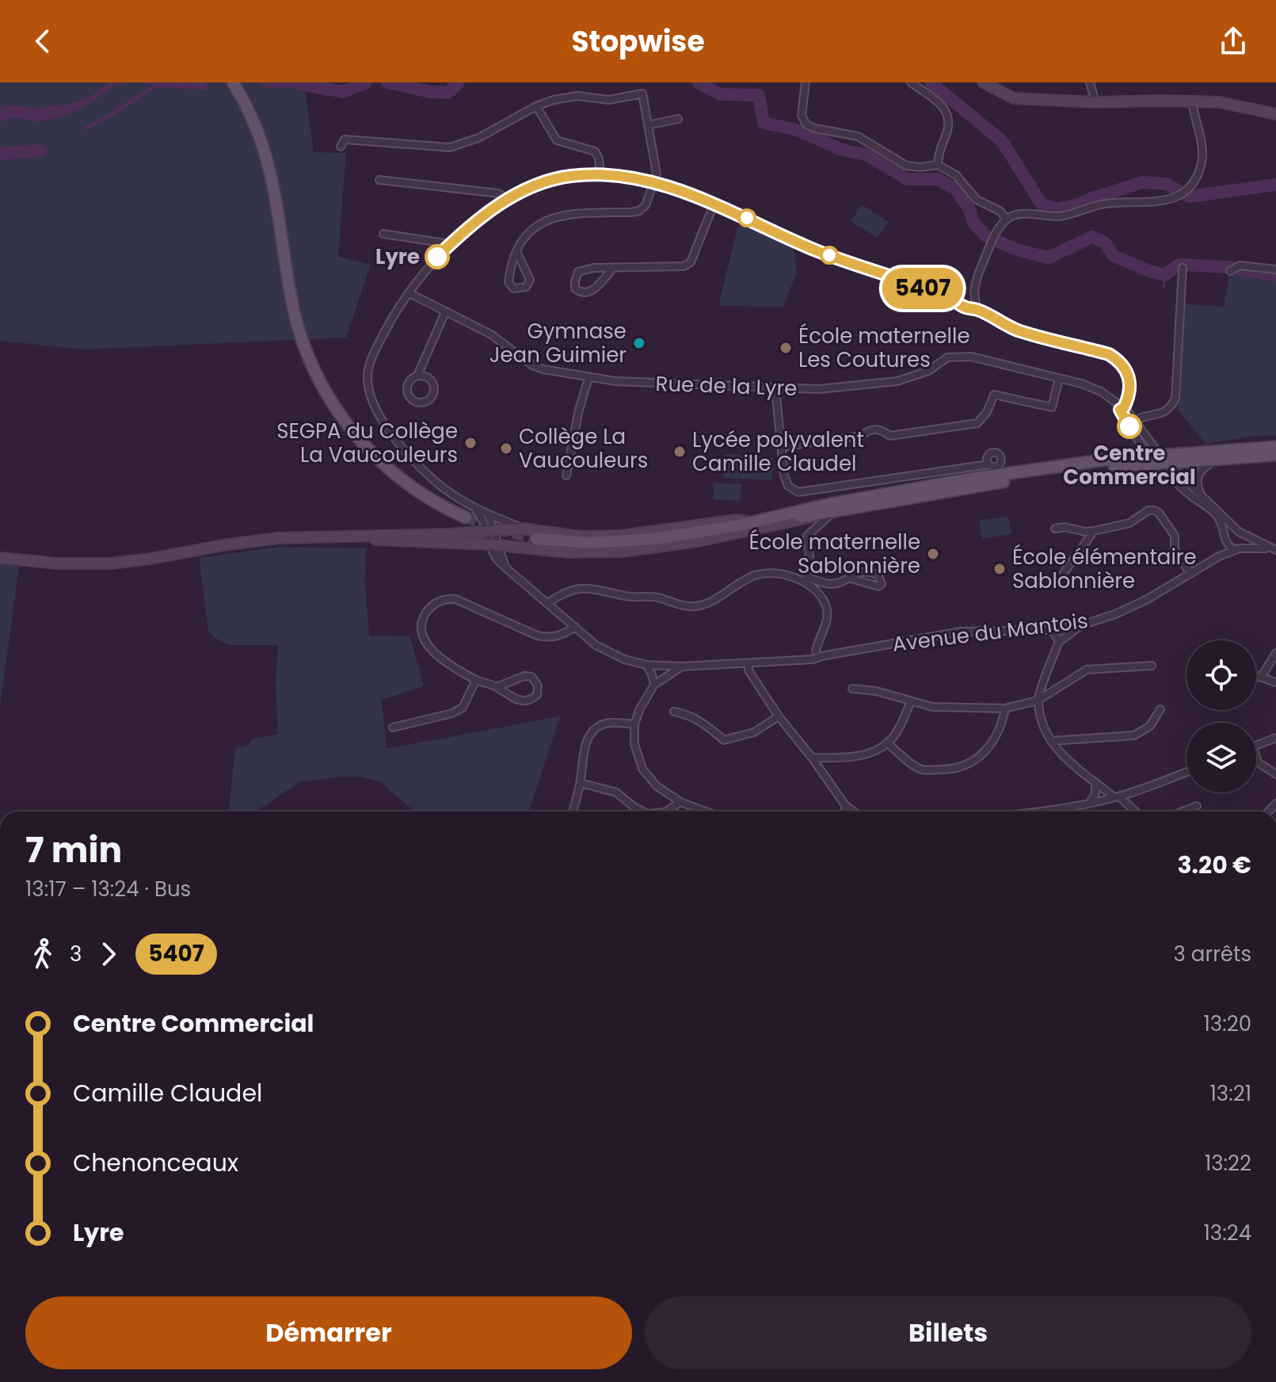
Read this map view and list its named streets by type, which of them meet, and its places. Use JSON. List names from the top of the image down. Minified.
{"streets":{"street":["Rue de la Lyre","Avenue du Mantois"]},"places":["Lyre","Gymnase Jean Guimier","École maternelle Les Coutures","Centre Commercial","SEGPA du Collège La Vaucouleurs","Collège La Vaucouleurs","Lycée polyvalent Camille Claudel","École maternelle Sablonnière","École élémentaire Sablonnière"],"lines":["bus line 5407"],"page":{"header":"Stopwise","on_map":"5407","heading":["7 min","13:17 – 13:24 · Bus","3.20 €"],"legs":["3","5407","3 arrêts"],"list":[{"name":"Centre Commercial","value":"13:20"},{"name":"Camille Claudel","value":"13:21"},{"name":"Chenonceaux","value":"13:22"},{"name":"Lyre","value":"13:24"}],"buttons":["Démarrer","Billets"]}}
